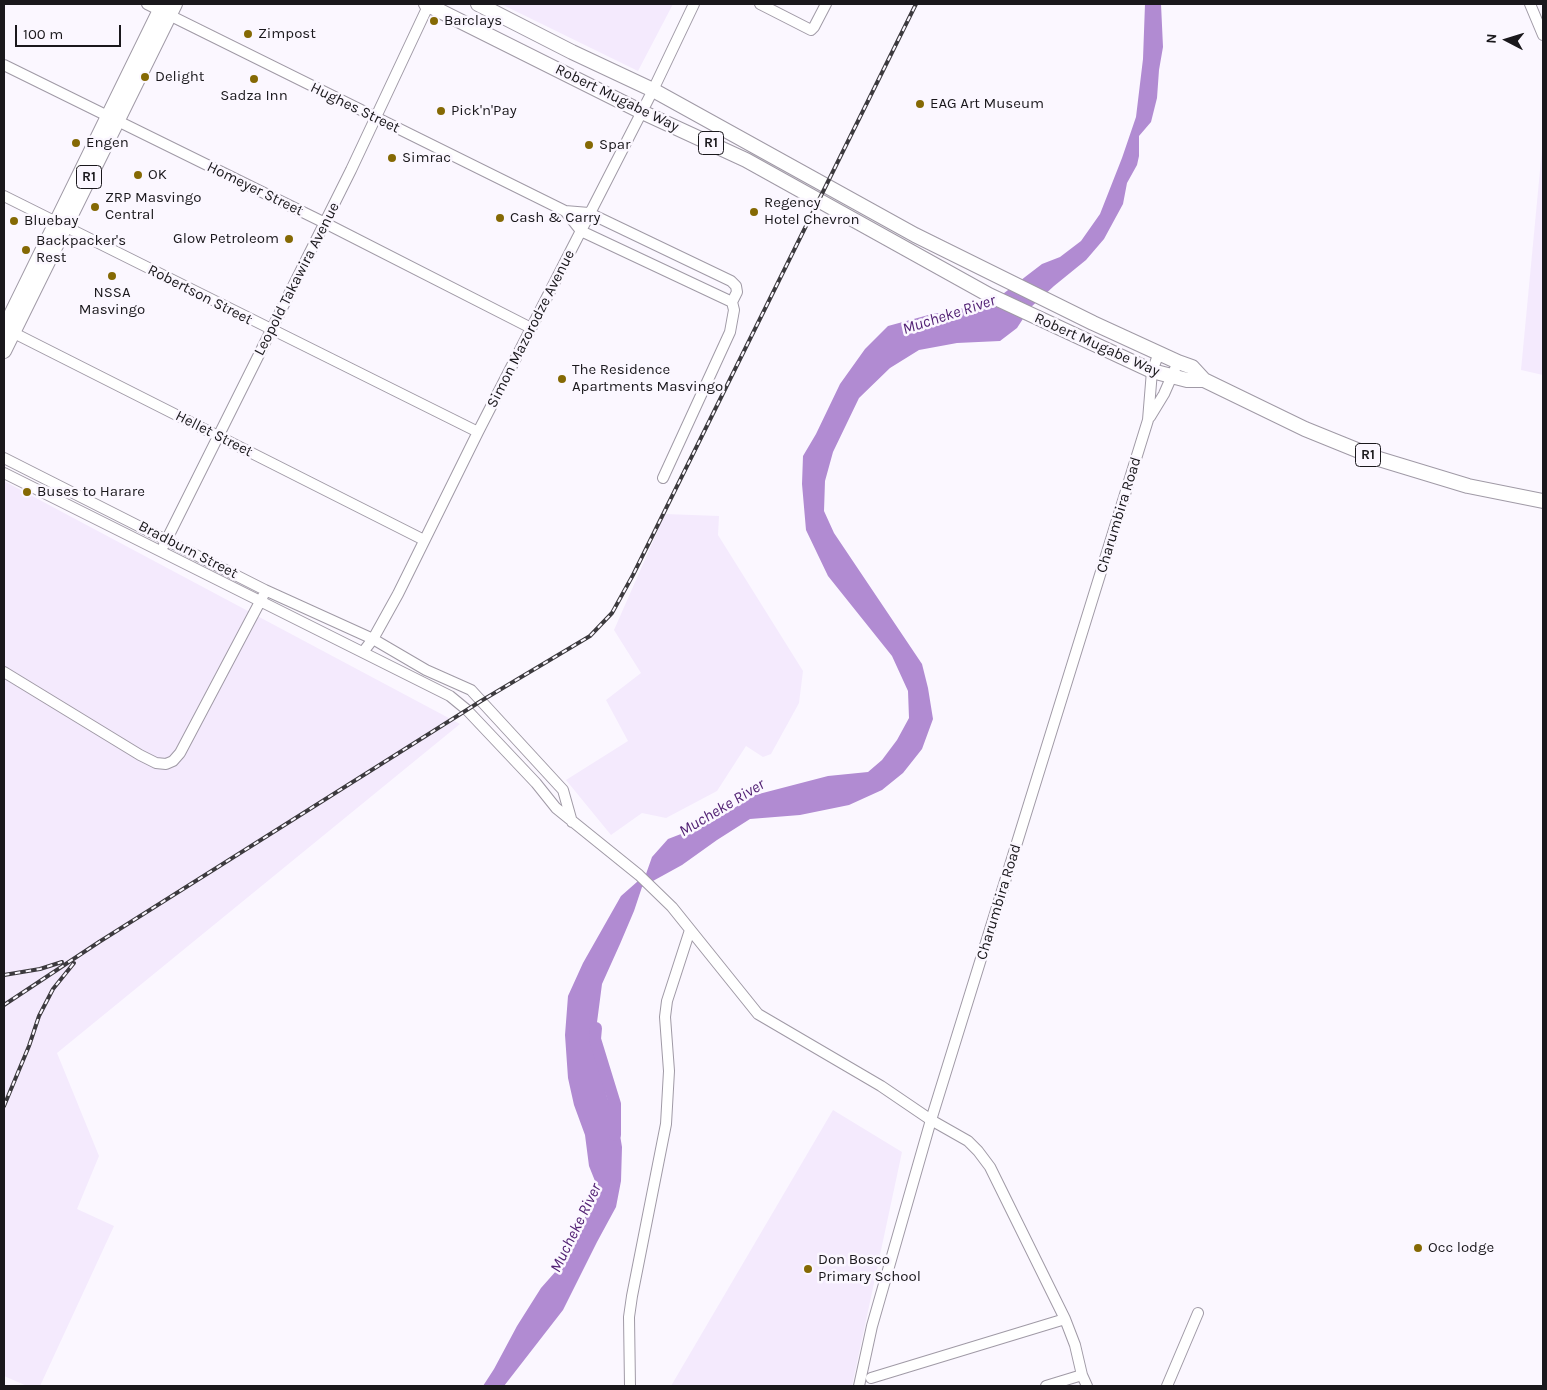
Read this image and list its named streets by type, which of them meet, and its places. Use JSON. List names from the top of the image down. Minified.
{"streets":{"highway":["Robert Mugabe Way","R1"],"street":["Hughes Street","Homeyer Street","Leopold Takawira Avenue","Robertson Street","Simon Mazorodze Avenue","Hellet Street","Charumbira Road","Bradburn Street"]},"crossings":[["Robert Mugabe Way","R1"],["Robert Mugabe Way","Leopold Takawira Avenue"],["Robert Mugabe Way","Simon Mazorodze Avenue"],["Robert Mugabe Way","Charumbira Road"],["Hughes Street","R1"],["Hughes Street","Leopold Takawira Avenue"],["R1","Homeyer Street"],["R1","Robertson Street"],["R1","Hellet Street"],["Homeyer Street","Leopold Takawira Avenue"],["Homeyer Street","Simon Mazorodze Avenue"],["Leopold Takawira Avenue","Robertson Street"],["Leopold Takawira Avenue","Hellet Street"],["Leopold Takawira Avenue","Bradburn Street"],["Robertson Street","Simon Mazorodze Avenue"],["Simon Mazorodze Avenue","Hellet Street"],["Simon Mazorodze Avenue","Bradburn Street"],["Charumbira Road","Bradburn Street"]],"water":["Mucheke River"],"places":["Barclays","Zimpost","Delight","Sadza Inn","EAG Art Museum","Pick'n'Pay","Engen","Spar","Simrac","OK","ZRP Masvingo Central","Regency Hotel Chevron","Cash & Carry","Bluebay","Glow Petroleom","Backpacker's Rest","NSSA Masvingo","The Residence Apartments Masvingo","Buses to Harare","Occ lodge","Don Bosco Primary School"],"scale_bar":"100 m","north":"left"}
